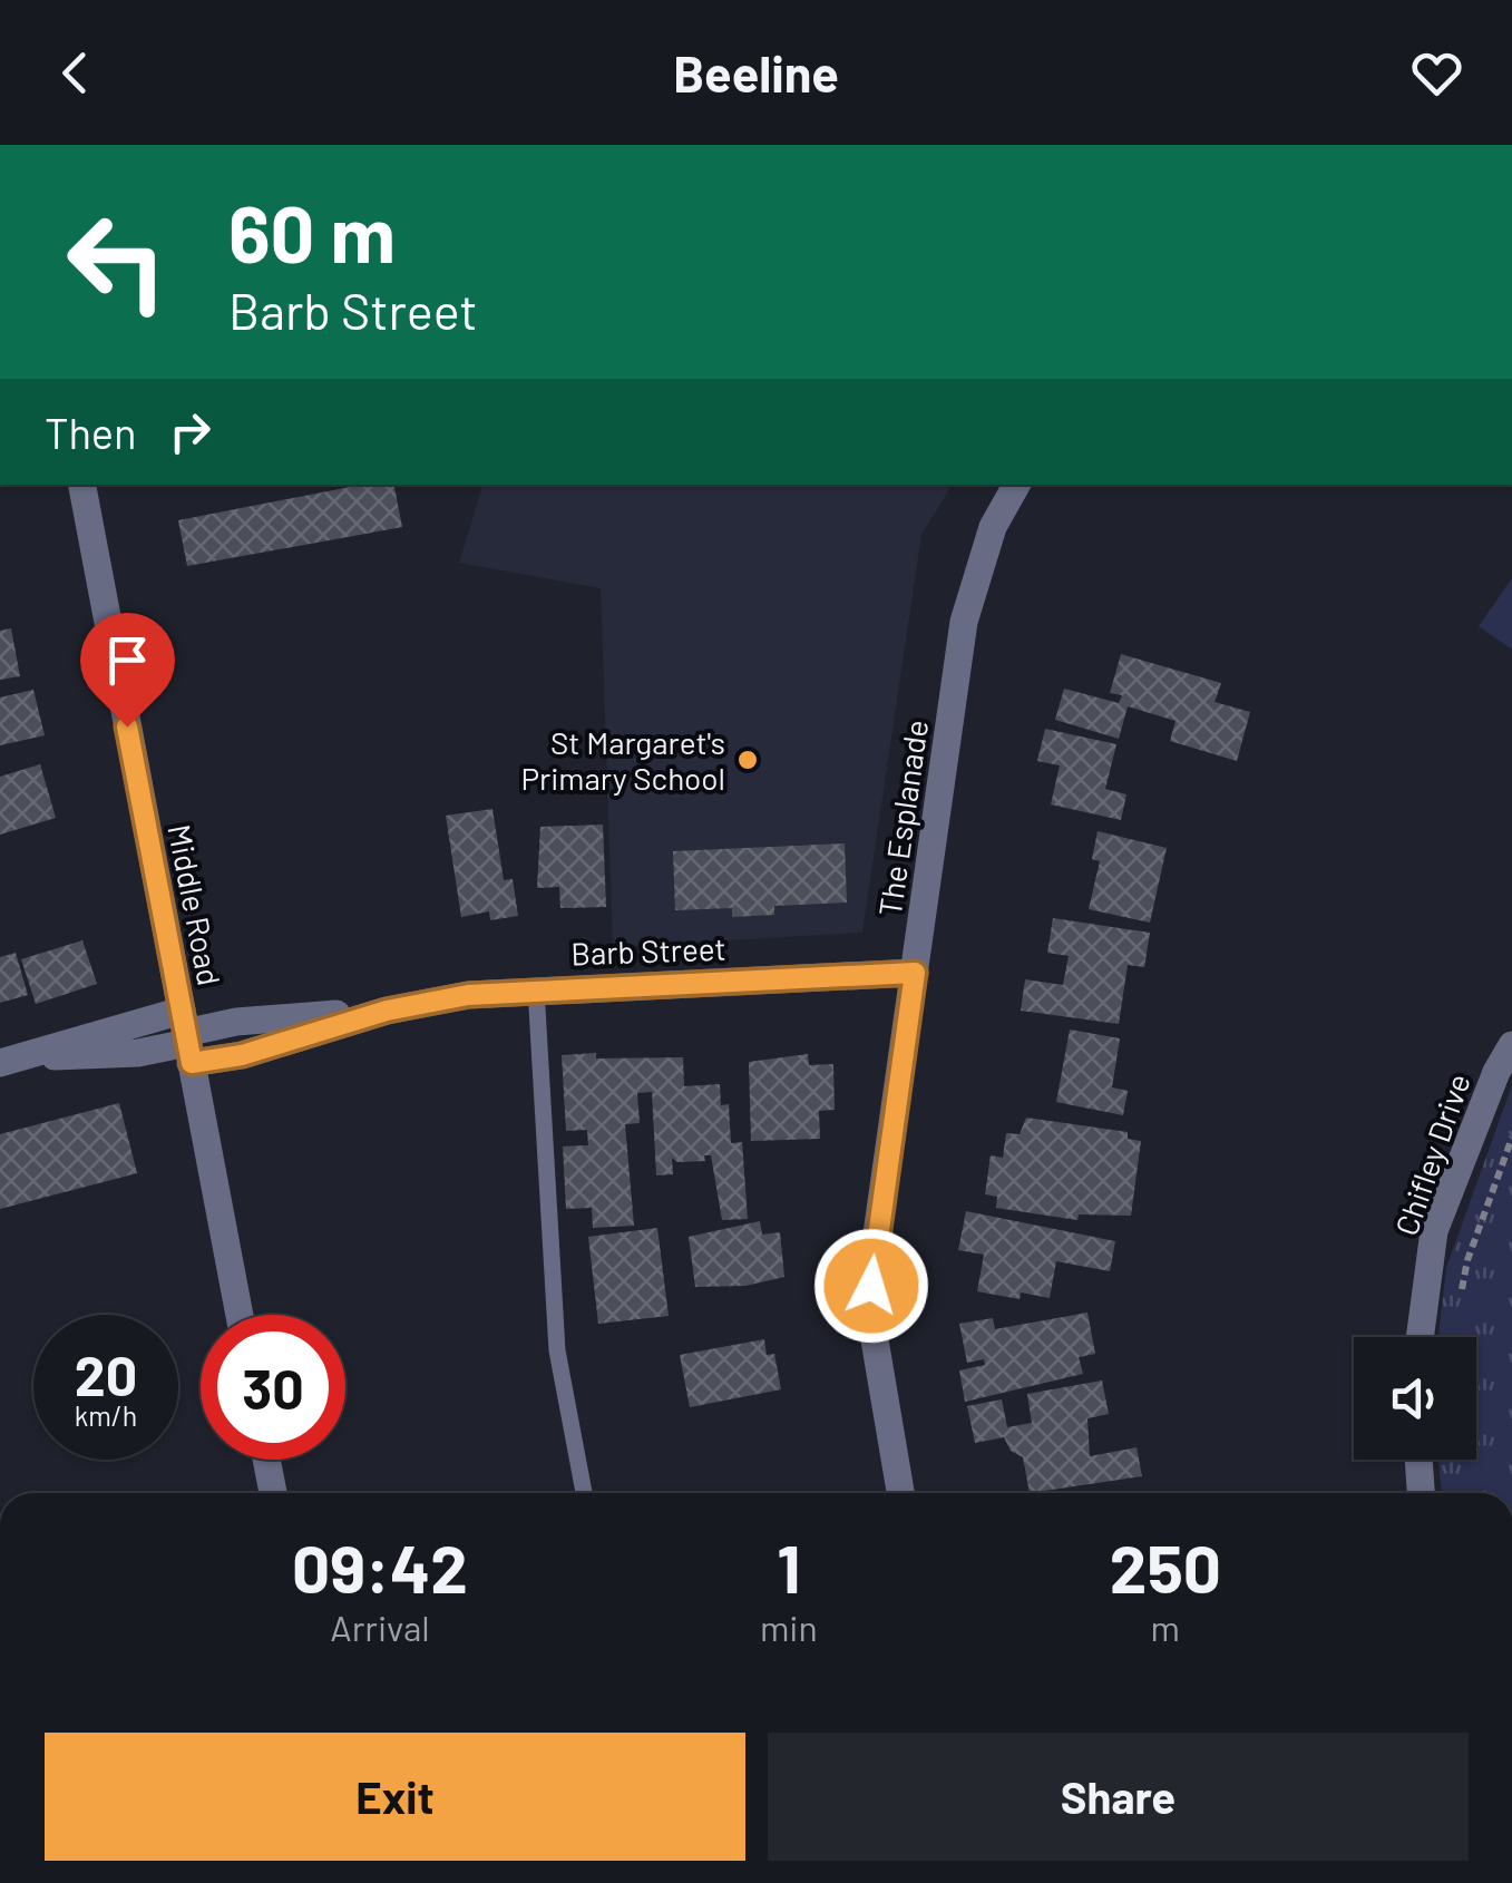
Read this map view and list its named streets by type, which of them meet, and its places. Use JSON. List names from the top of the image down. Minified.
{"streets":{"street":["The Esplanade","Middle Road","Barb Street","Chifley Drive"]},"crossings":[["The Esplanade","Barb Street"],["Middle Road","Barb Street"]],"places":["St Margaret's Primary School"],"page":{"header":"Beeline","turn":["60 m","Barb Street"],"then":"Then","speed":"20 km/h","limit":"30","eta":["09:42","Arrival","1","min","250","m"],"buttons":["Exit","Share"]}}
